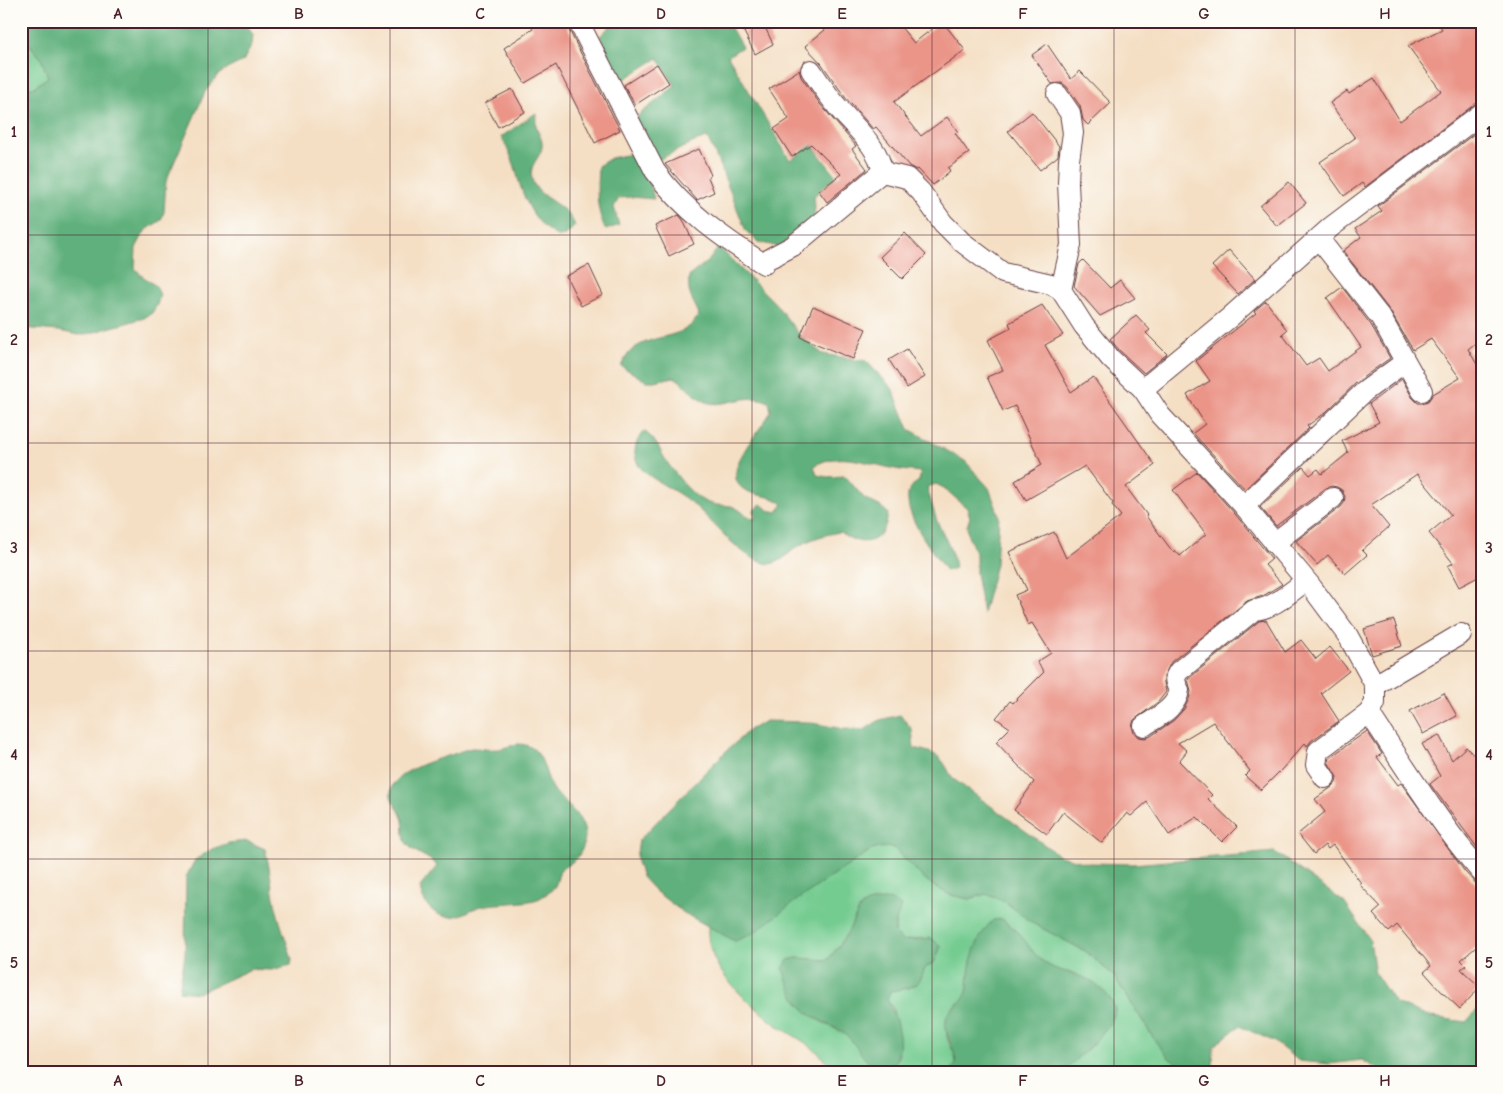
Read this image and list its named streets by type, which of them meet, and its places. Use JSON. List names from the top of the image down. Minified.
{"grid":{"columns":["A","B","C","D","E","F","G","H"],"rows":["1","2","3","4","5"]}}
